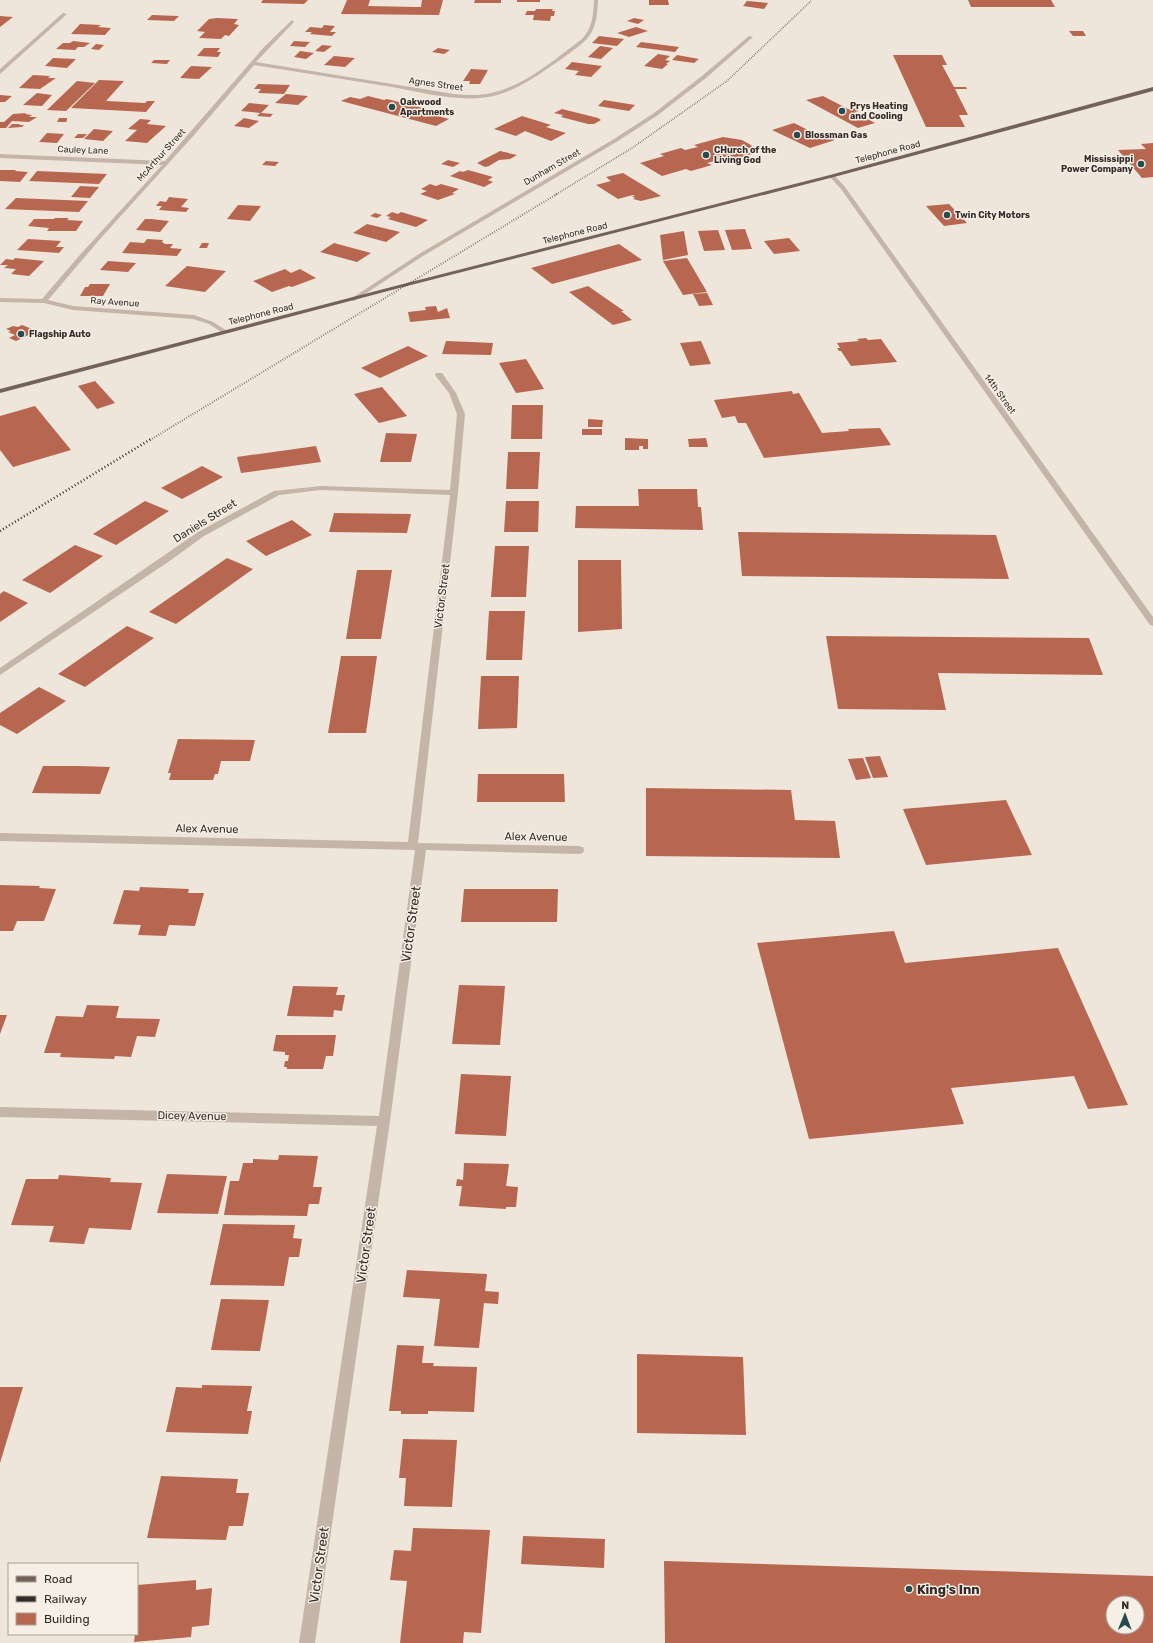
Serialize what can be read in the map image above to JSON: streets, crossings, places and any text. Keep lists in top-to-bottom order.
{
  "streets": {
    "main road": ["Telephone Road"],
    "street": [
      "Agnes Street",
      "Cauley Lane",
      "McArthur Street",
      "Dunham Street",
      "Ray Avenue",
      "14th Street",
      "Daniels Street",
      "Victor Street",
      "Alex Avenue",
      "Dicey Avenue"
    ]
  },
  "crossings": [
    ["Agnes Street", "McArthur Street"],
    ["Cauley Lane", "McArthur Street"],
    ["Telephone Road", "Dunham Street"],
    ["Telephone Road", "Ray Avenue"],
    ["Telephone Road", "14th Street"],
    ["McArthur Street", "Ray Avenue"],
    ["Daniels Street", "Victor Street"],
    ["Victor Street", "Alex Avenue"],
    ["Victor Street", "Dicey Avenue"]
  ],
  "places": [
    "Oakwood Apartments",
    "Prys Heating and Cooling",
    "Blossman Gas",
    "CHurch of the Living God",
    "Mississippi Power Company",
    "Twin City Motors",
    "Flagship Auto",
    "King's Inn"
  ],
  "legend": ["Road", "Railway", "Building"],
  "north": "top"
}
